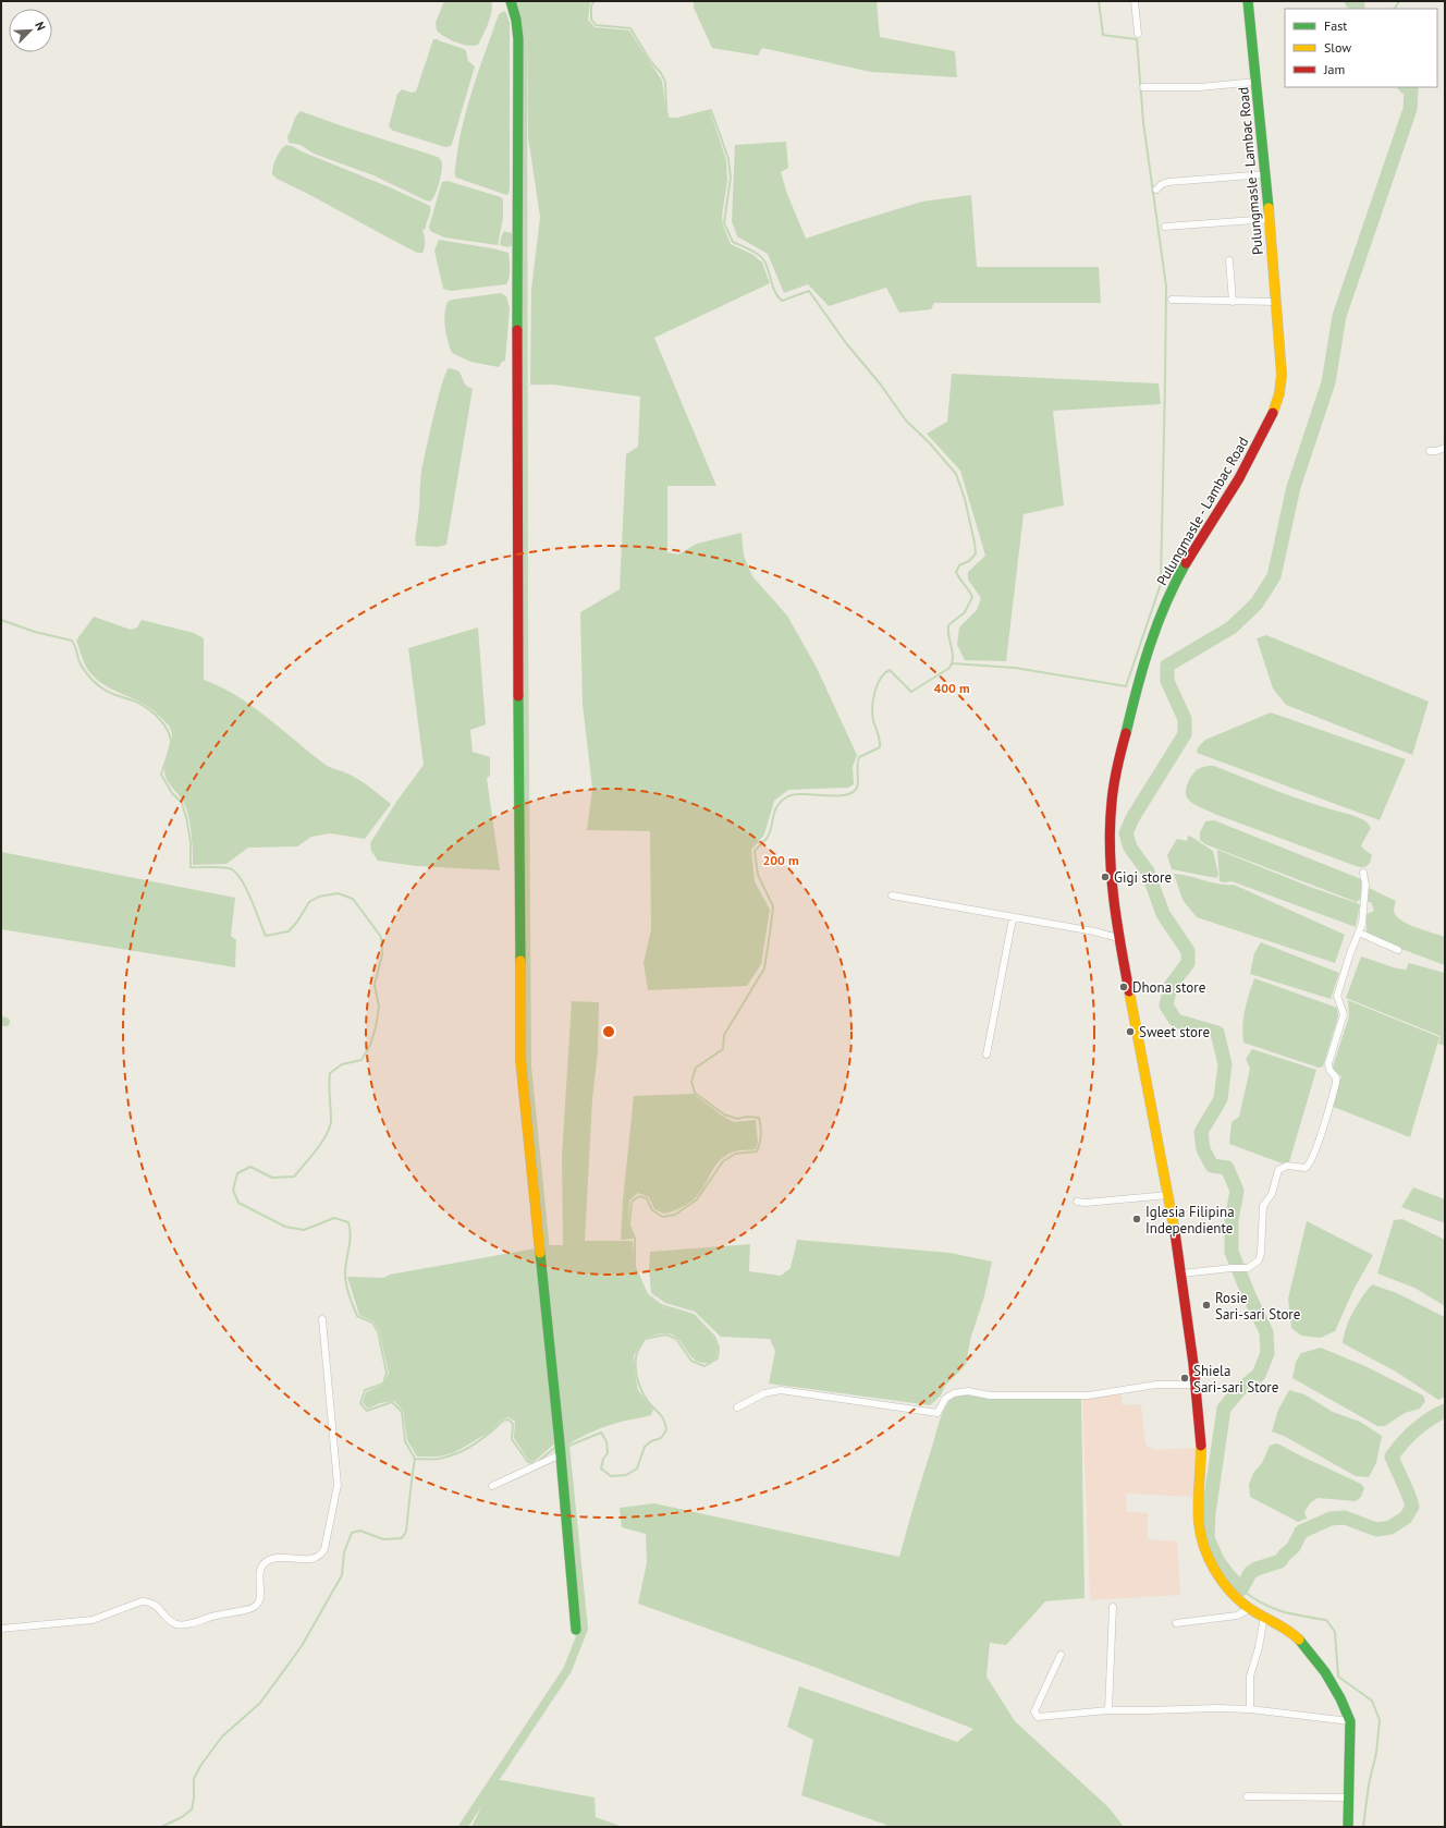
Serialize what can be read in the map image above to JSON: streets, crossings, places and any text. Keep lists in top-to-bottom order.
{
  "streets": {
    "street": ["Pulungmasle - Lambac Road"]
  },
  "places": [
    "Gigi store",
    "Dhona store",
    "Sweet store",
    "Iglesia Filipina Independiente",
    "Rosie Sari-sari Store",
    "Shiela Sari-sari Store"
  ],
  "legend": ["Fast", "Slow", "Jam"],
  "north": "top right",
  "rings": ["400 m", "200 m"]
}
